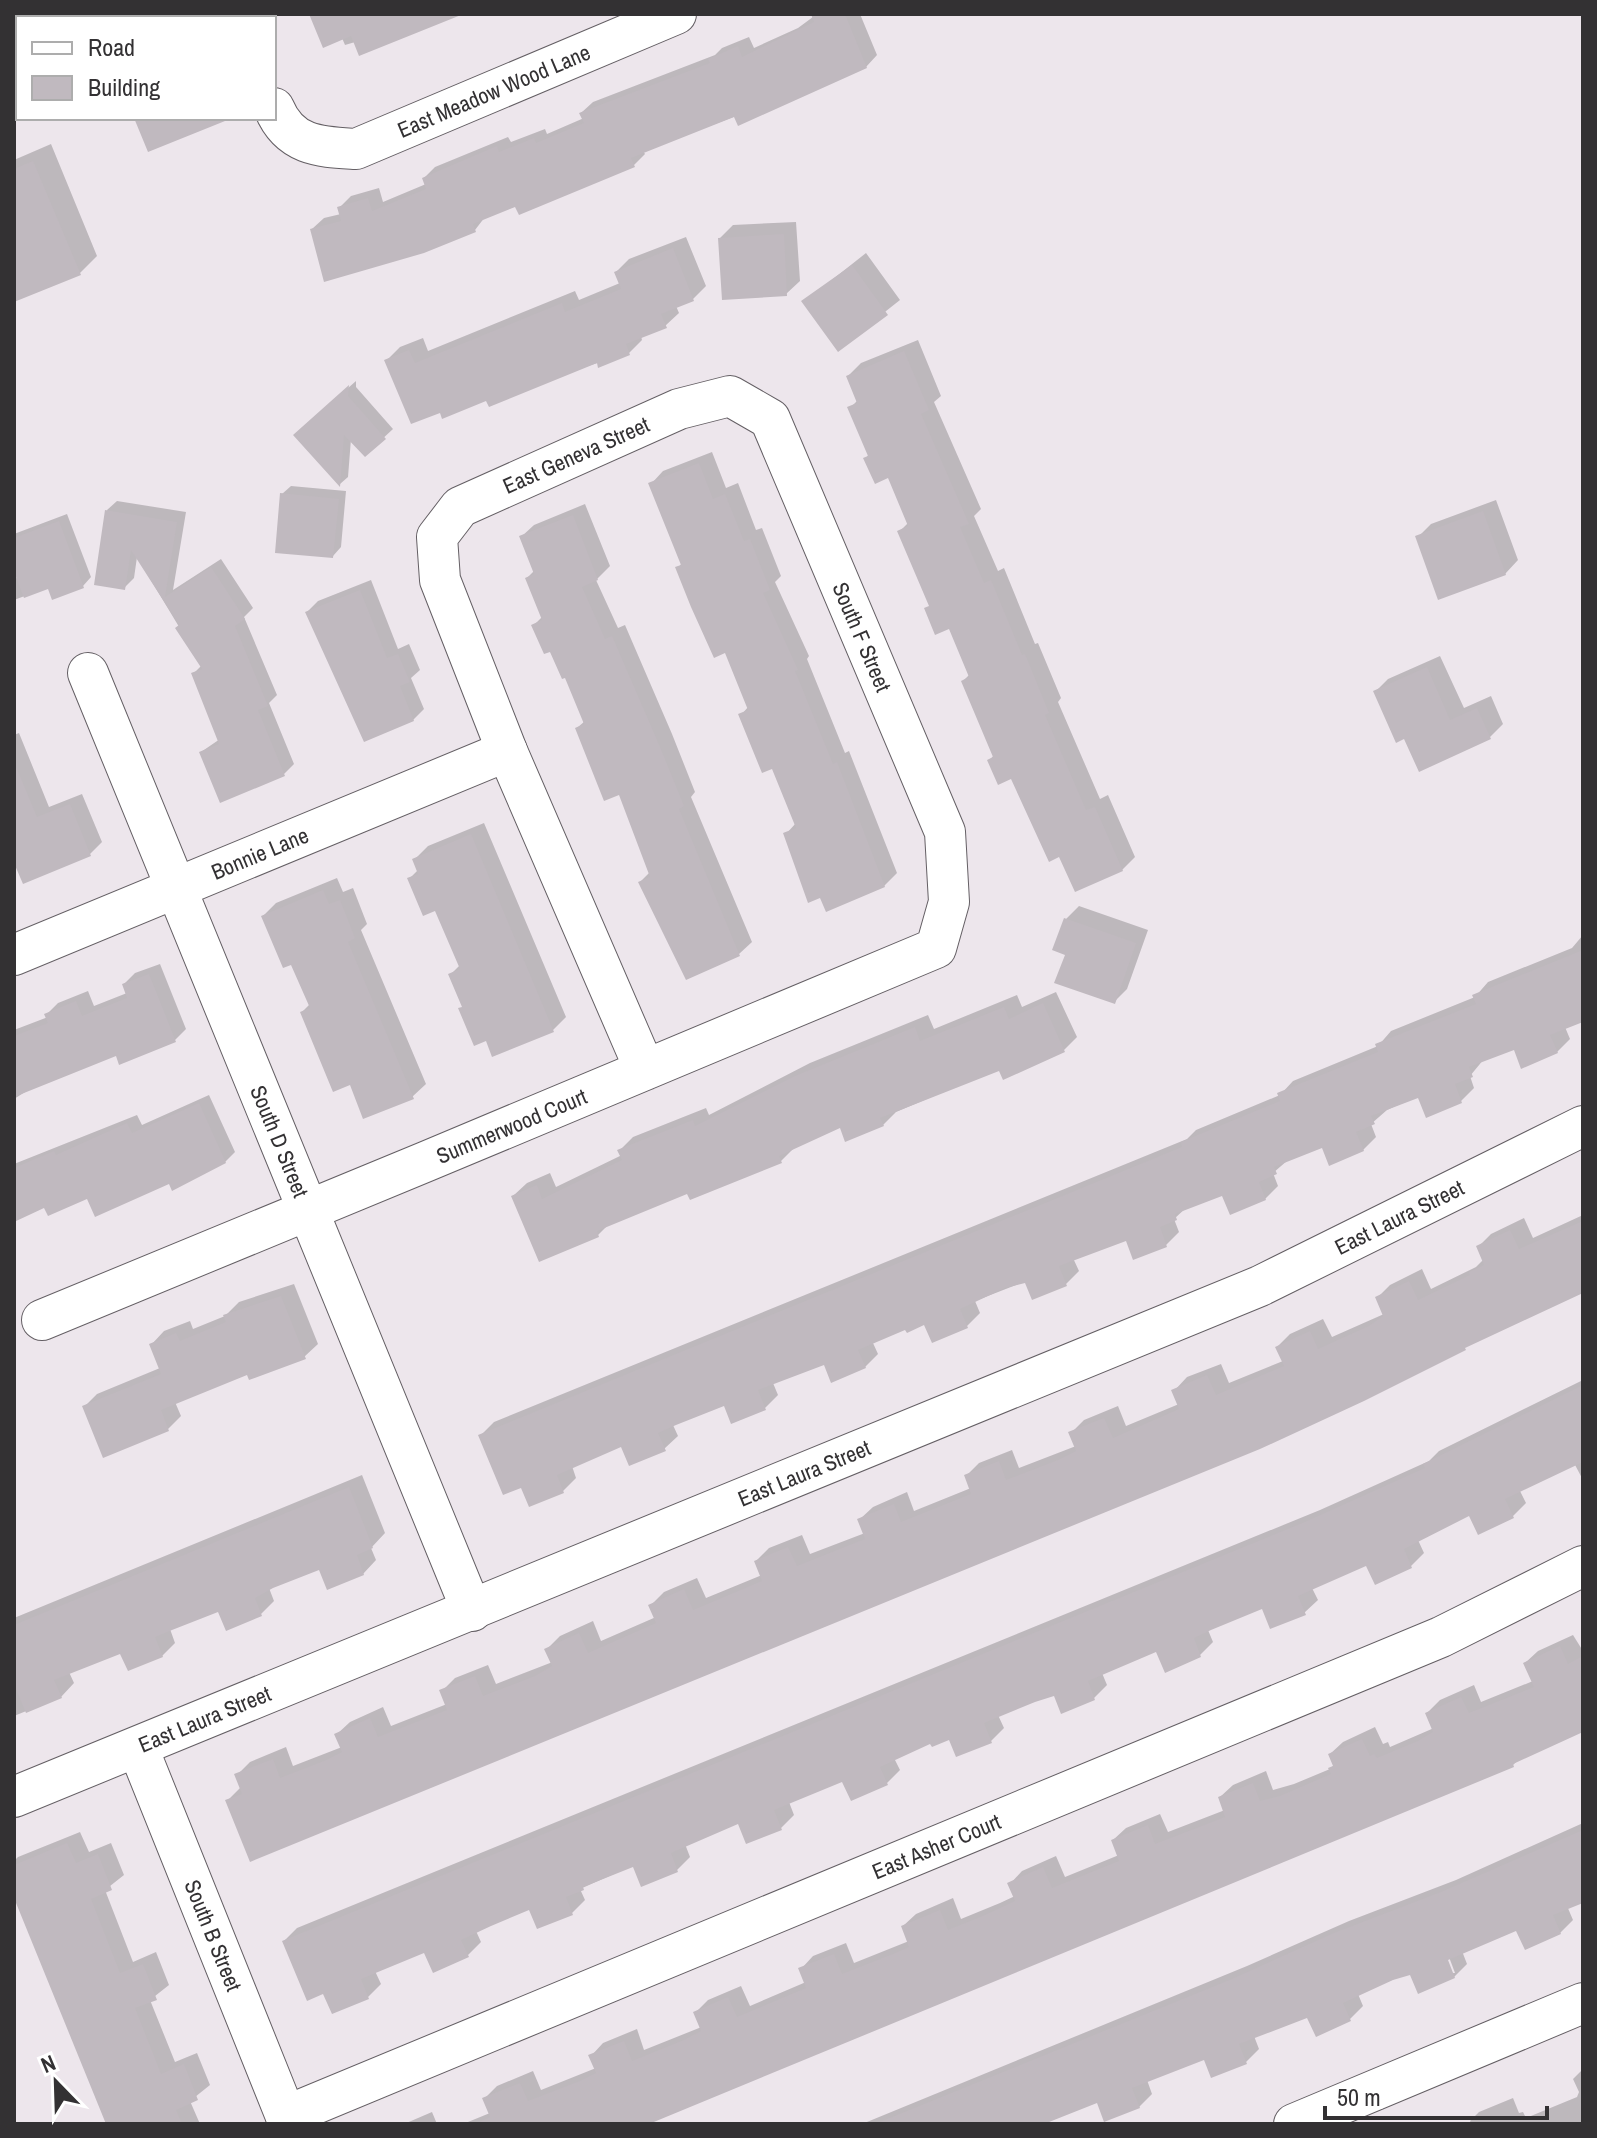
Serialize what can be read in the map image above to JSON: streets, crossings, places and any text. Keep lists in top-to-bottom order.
{
  "streets": {
    "street": [
      "East Meadow Wood Lane",
      "East Geneva Street",
      "South F Street",
      "Bonnie Lane",
      "Summerwood Court",
      "South D Street",
      "East Laura Street",
      "East Asher Court",
      "South B Street"
    ]
  },
  "crossings": [
    ["East Geneva Street", "South F Street"],
    ["East Geneva Street", "Bonnie Lane"],
    ["South F Street", "Summerwood Court"],
    ["Bonnie Lane", "South D Street"],
    ["Summerwood Court", "South D Street"],
    ["South D Street", "East Laura Street"],
    ["East Laura Street", "South B Street"],
    ["East Asher Court", "South B Street"]
  ],
  "legend": ["Road", "Building"],
  "scale_bar": "50 m",
  "north": "top left"
}
